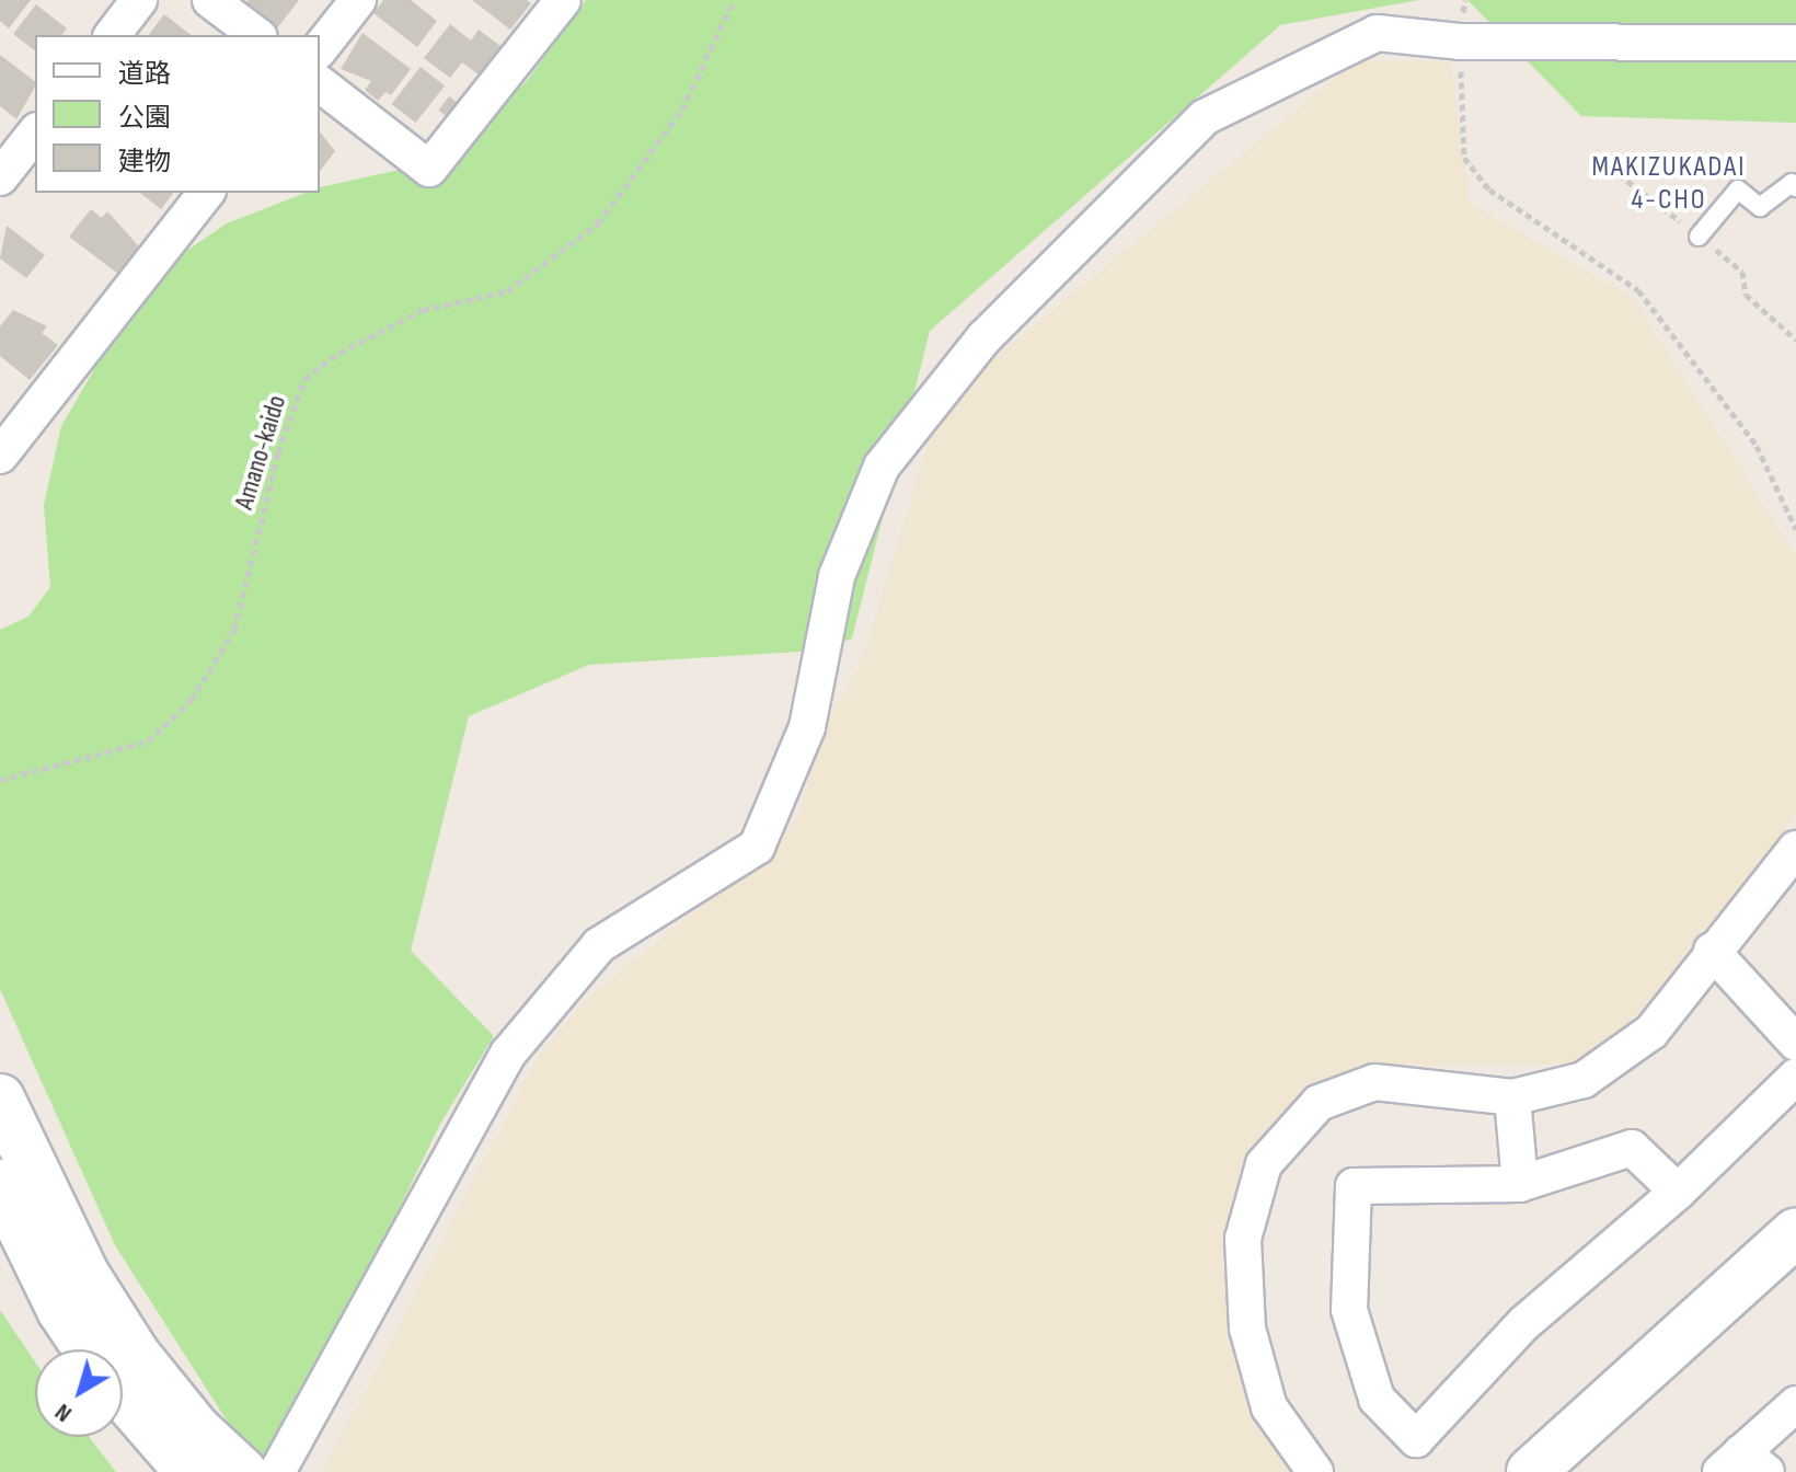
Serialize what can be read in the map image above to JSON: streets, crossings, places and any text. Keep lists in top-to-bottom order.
{
  "streets": {
    "path": ["Amano-kaido"]
  },
  "districts": ["MAKIZUKADAI 4-CHO"],
  "legend": ["道路", "公園", "建物"],
  "north": "bottom left"
}
